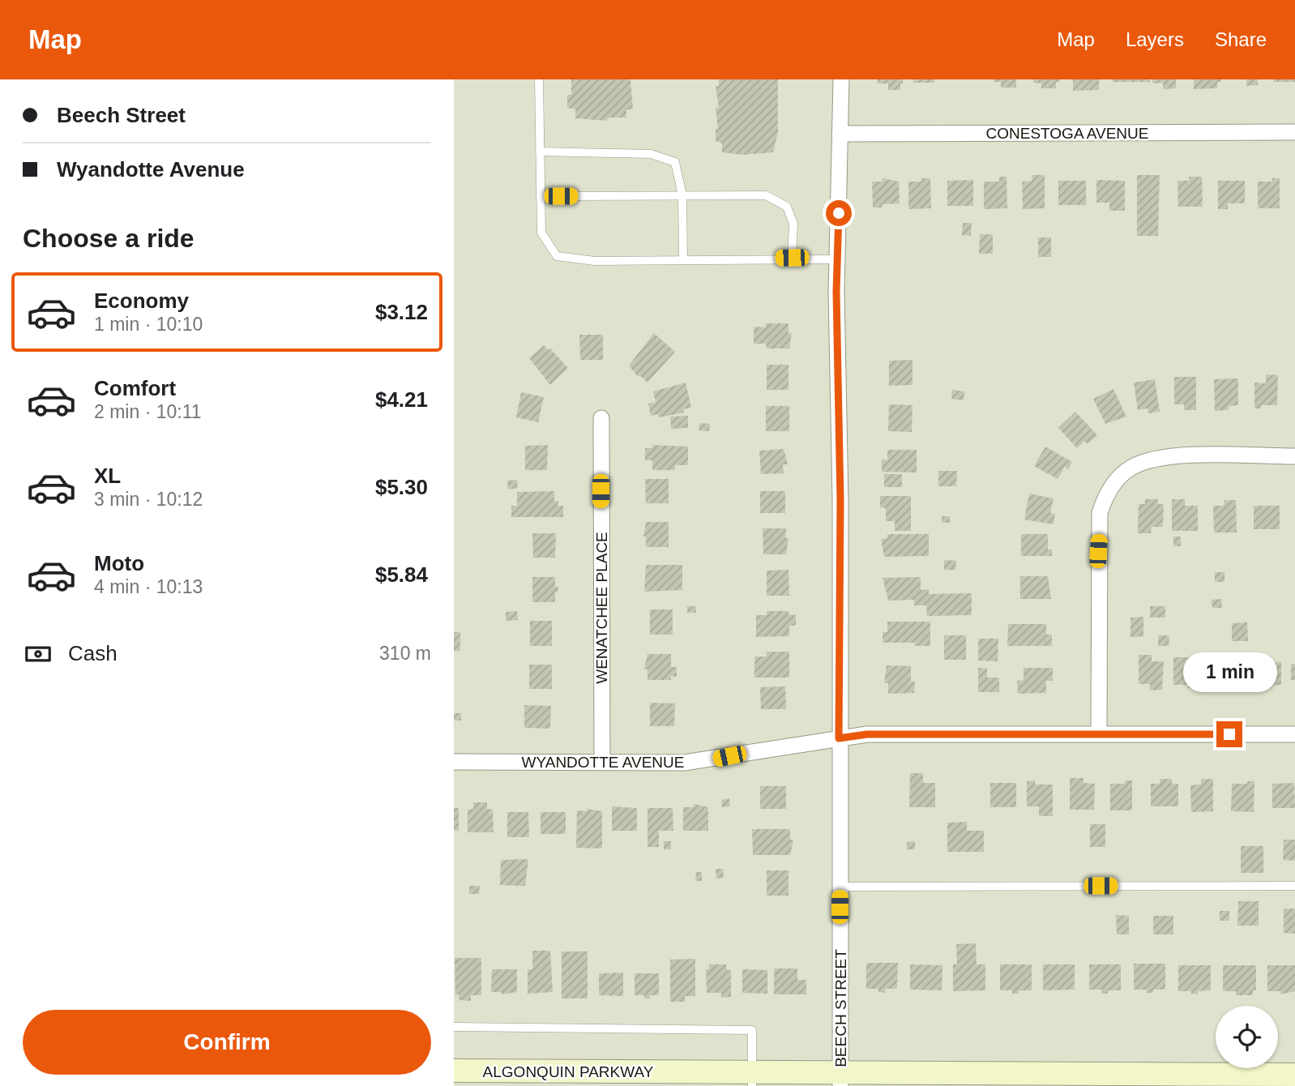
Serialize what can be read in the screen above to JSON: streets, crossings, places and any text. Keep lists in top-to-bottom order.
{
  "streets": {
    "main road": ["ALGONQUIN PARKWAY"],
    "street": [
      "CONESTOGA AVENUE",
      "WENATCHEE PLACE",
      "WYANDOTTE AVENUE",
      "BEECH STREET"
    ]
  },
  "crossings": [
    ["CONESTOGA AVENUE", "BEECH STREET"],
    ["WENATCHEE PLACE", "WYANDOTTE AVENUE"],
    ["WYANDOTTE AVENUE", "BEECH STREET"],
    ["BEECH STREET", "ALGONQUIN PARKWAY"]
  ],
  "page": {
    "header": "Map",
    "nav": ["Map", "Layers", "Share"],
    "banner": ["Beech Street", "Wyandotte Avenue"],
    "heading": "Choose a ride",
    "list": [
      {
        "name": "Economy",
        "note": "1 min · 10:10",
        "value": "$3.12"
      },
      {
        "name": "Comfort",
        "note": "2 min · 10:11",
        "value": "$4.21"
      },
      {
        "name": "XL",
        "note": "3 min · 10:12",
        "value": "$5.30"
      },
      {
        "name": "Moto",
        "note": "4 min · 10:13",
        "value": "$5.84"
      }
    ],
    "pay": ["Cash", "310 m"],
    "bubble": "1 min",
    "buttons": "Confirm"
  }
}
